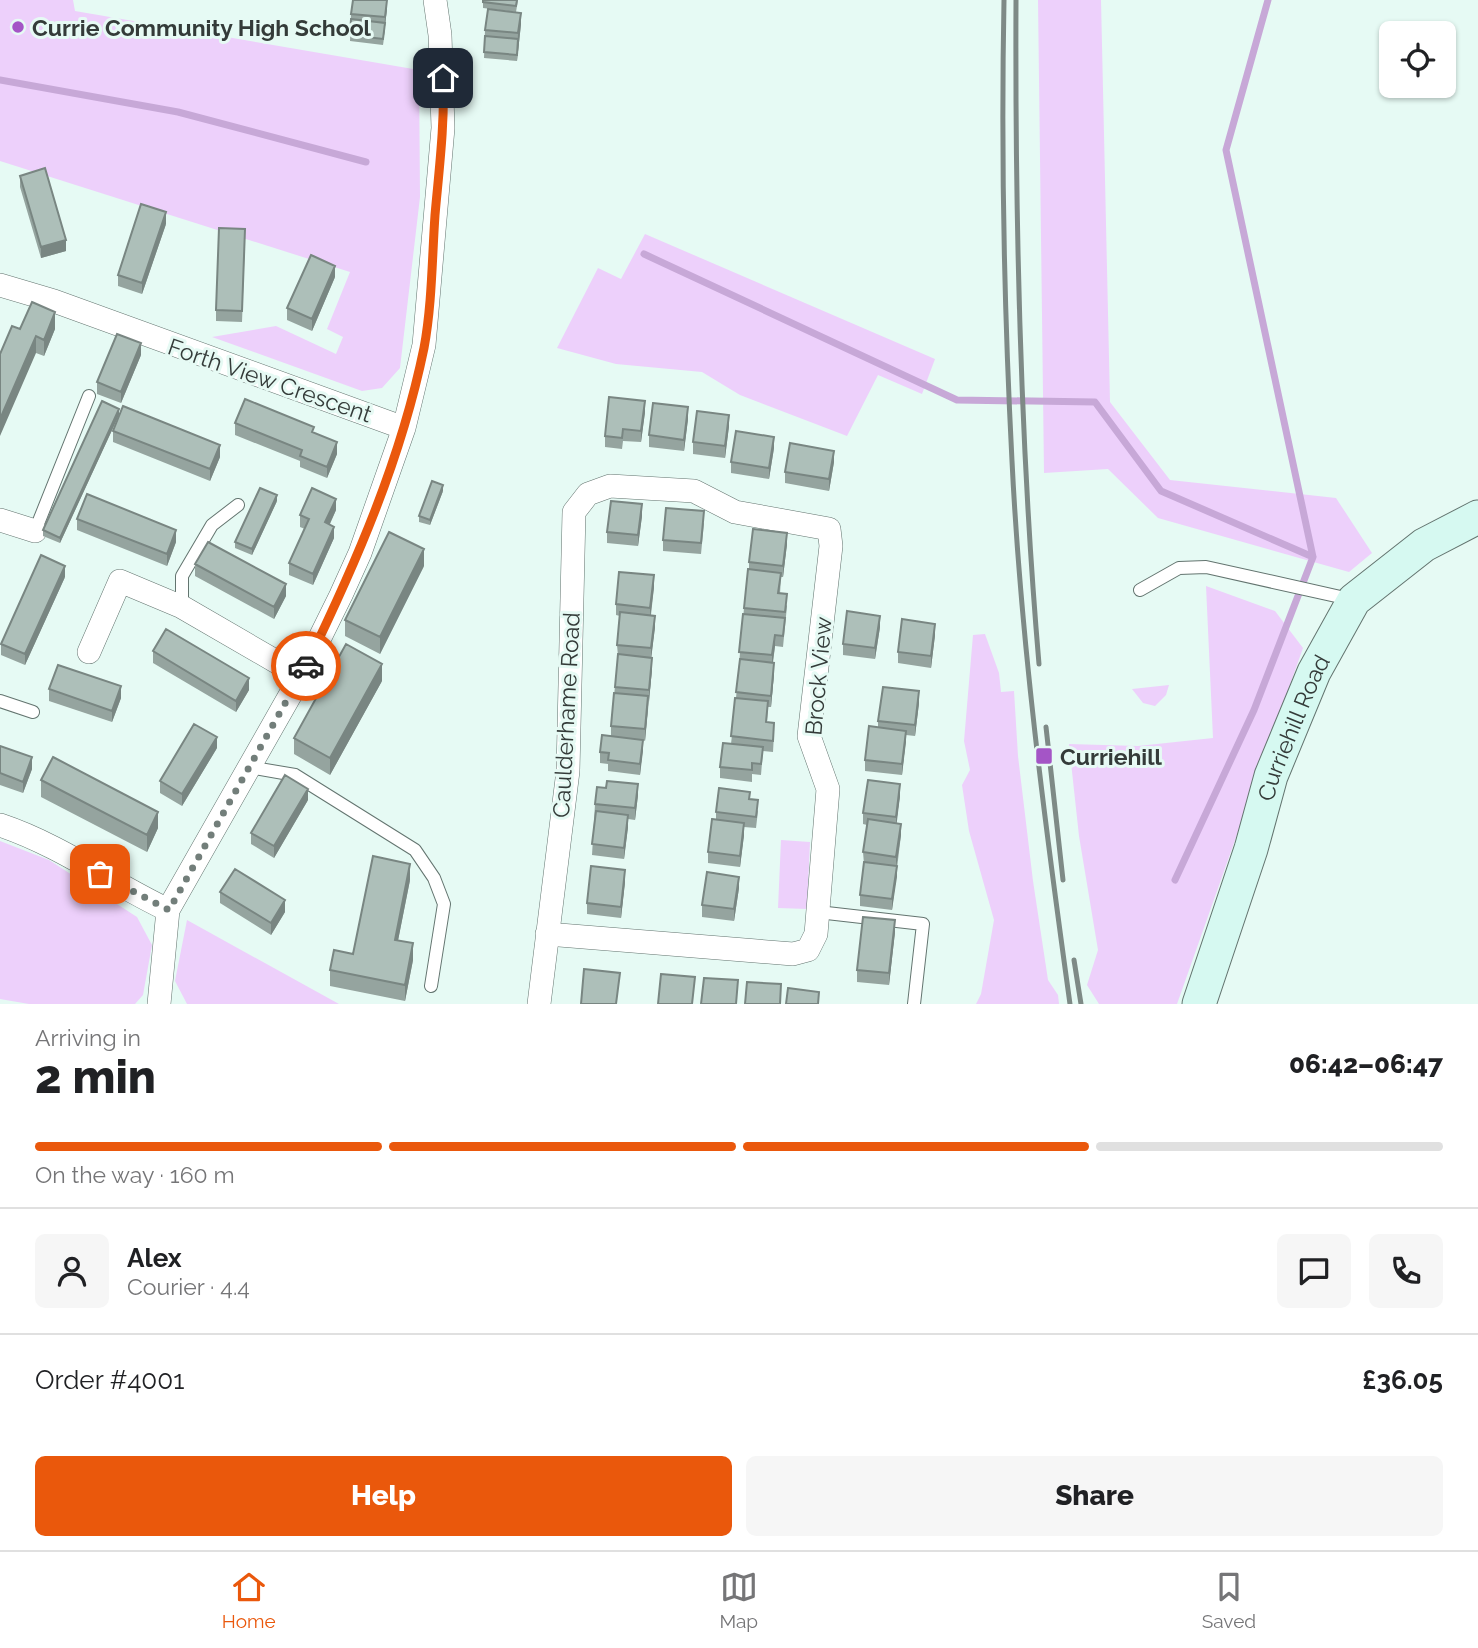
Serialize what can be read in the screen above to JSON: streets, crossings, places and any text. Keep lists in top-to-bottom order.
{
  "streets": {
    "street": [
      "Forth View Crescent",
      "Brock View",
      "Caulderhame Road",
      "Curriehill Road"
    ]
  },
  "crossings": [
    ["Brock View", "Caulderhame Road"]
  ],
  "places": {
    "other": ["Currie Community High School"],
    "transit": ["Curriehill"]
  },
  "page": {
    "heading": ["2 min", "Arriving in", "06:42–06:47"],
    "panel": [
      "Alex",
      "Courier · 4.4",
      "Order #4001",
      "£36.05"
    ],
    "bar": "On the way · 160 m",
    "buttons": ["Help", "Share"],
    "tabs": ["Home", "Map", "Saved"]
  }
}
